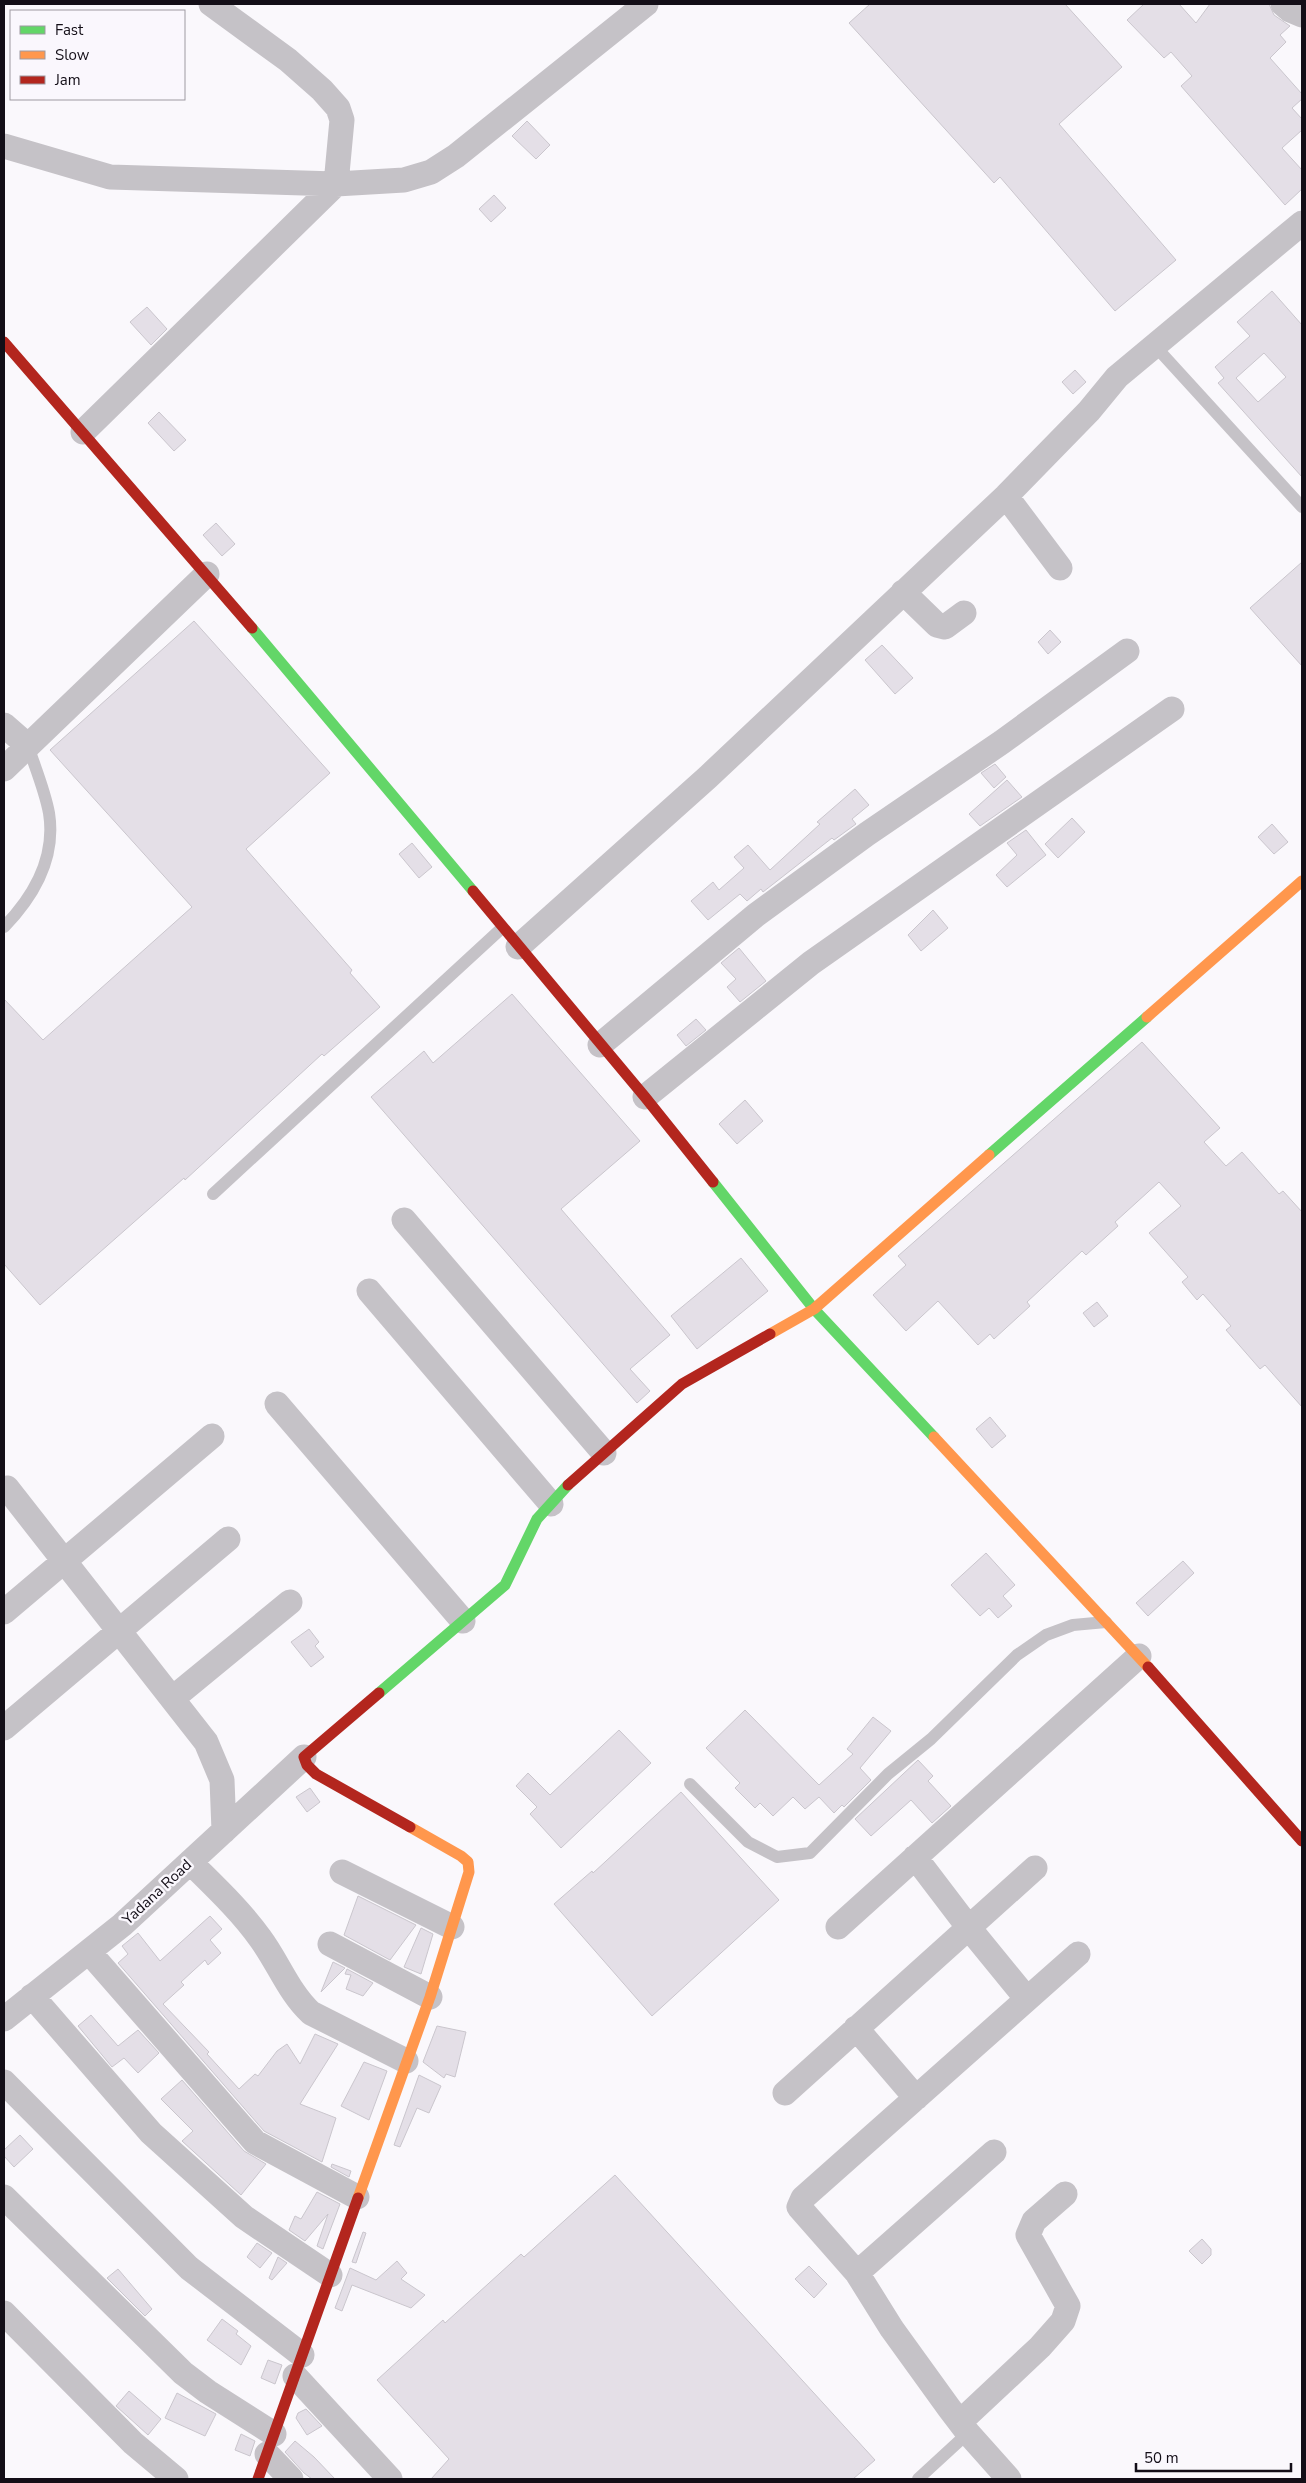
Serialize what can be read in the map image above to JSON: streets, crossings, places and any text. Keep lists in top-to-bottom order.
{
  "streets": {
    "street": ["Yadana Road"]
  },
  "legend": ["Fast", "Slow", "Jam"],
  "scale_bar": "50 m"
}
